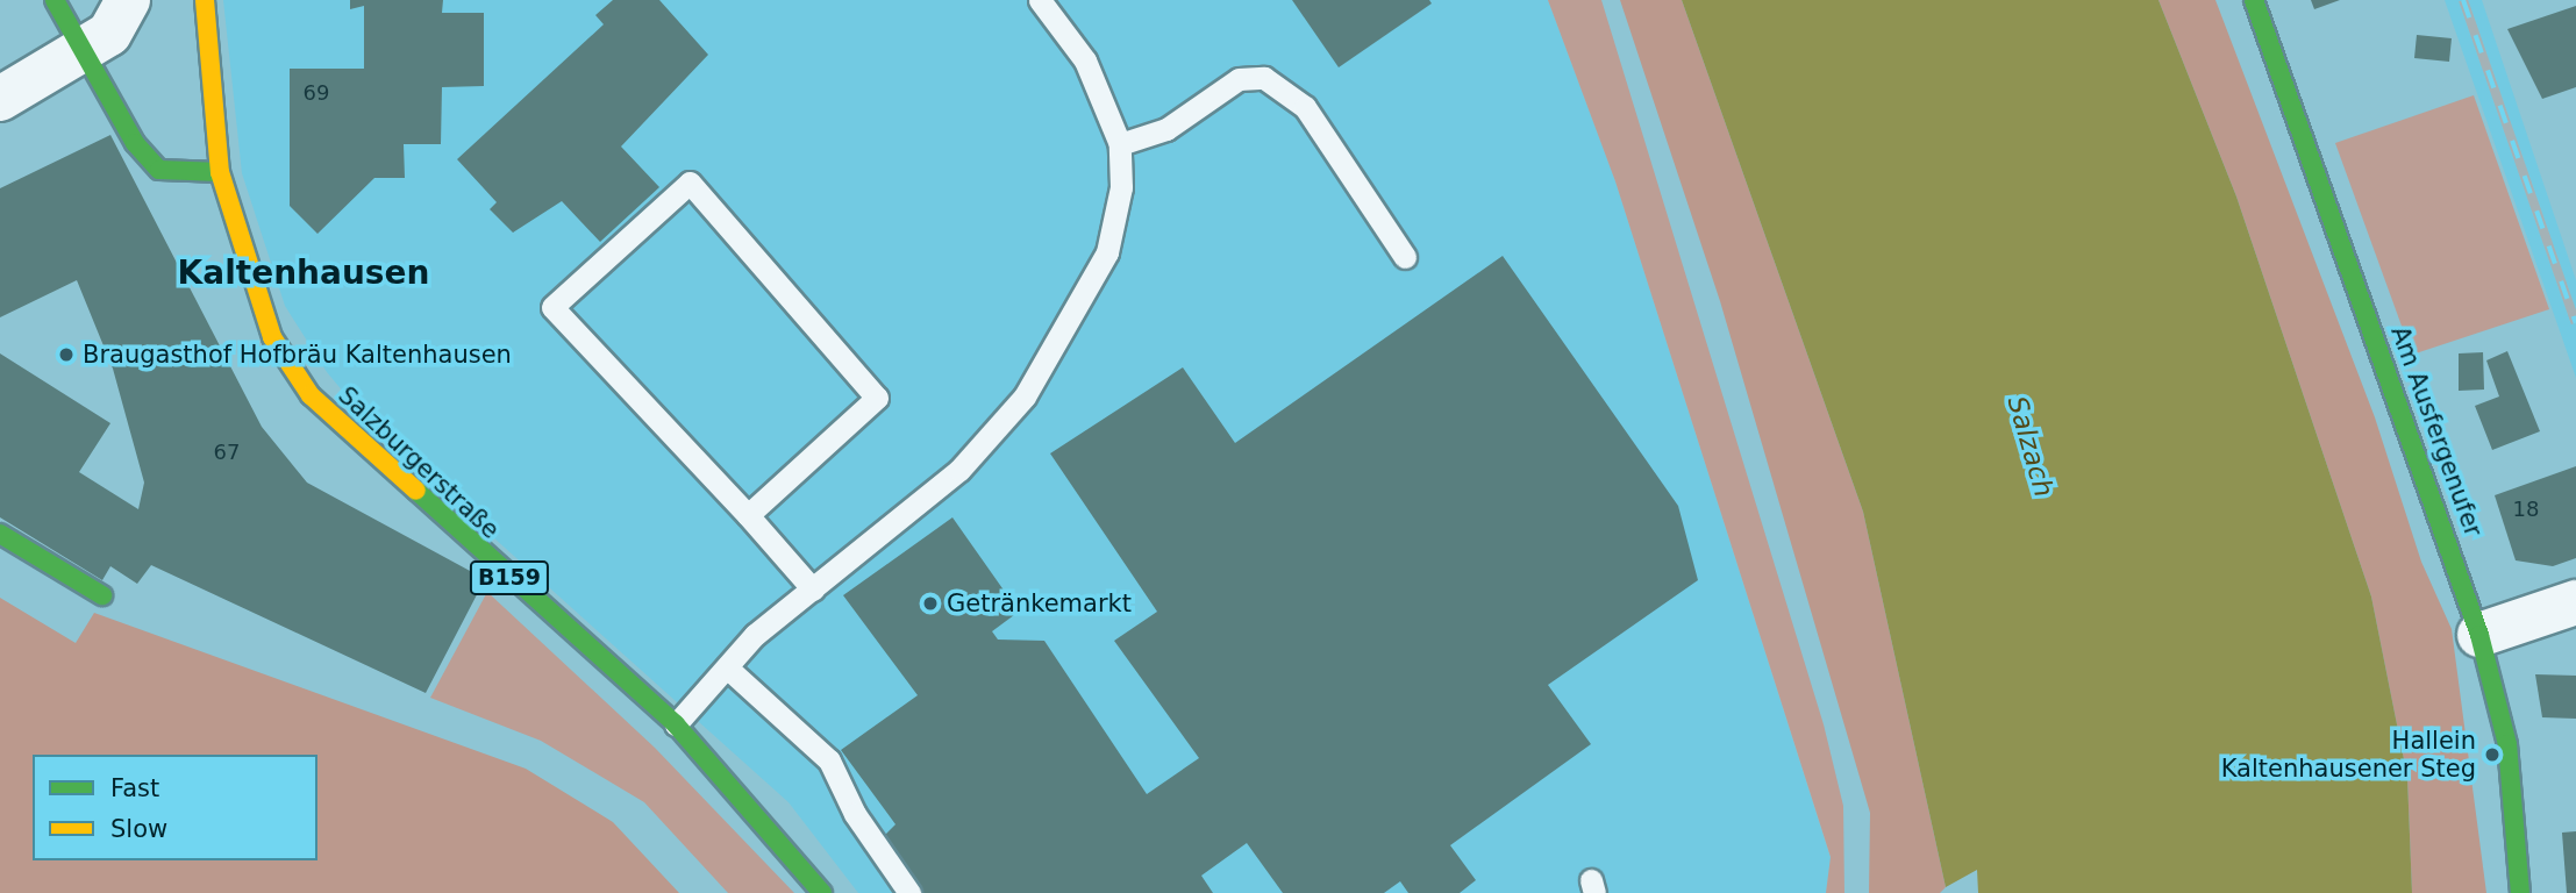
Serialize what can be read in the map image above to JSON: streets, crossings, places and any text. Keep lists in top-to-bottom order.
{
  "streets": {
    "street": ["Am Ausfergenufer", "Salzburgerstraße", "B159"]
  },
  "districts": ["Kaltenhausen"],
  "water": ["Salzach"],
  "places": ["Braugasthof Hofbräu Kaltenhausen", "Getränkemarkt", "Hallein Kaltenhausener Steg"],
  "house_numbers": ["69", "67", "18"],
  "legend": ["Fast", "Slow"]
}
